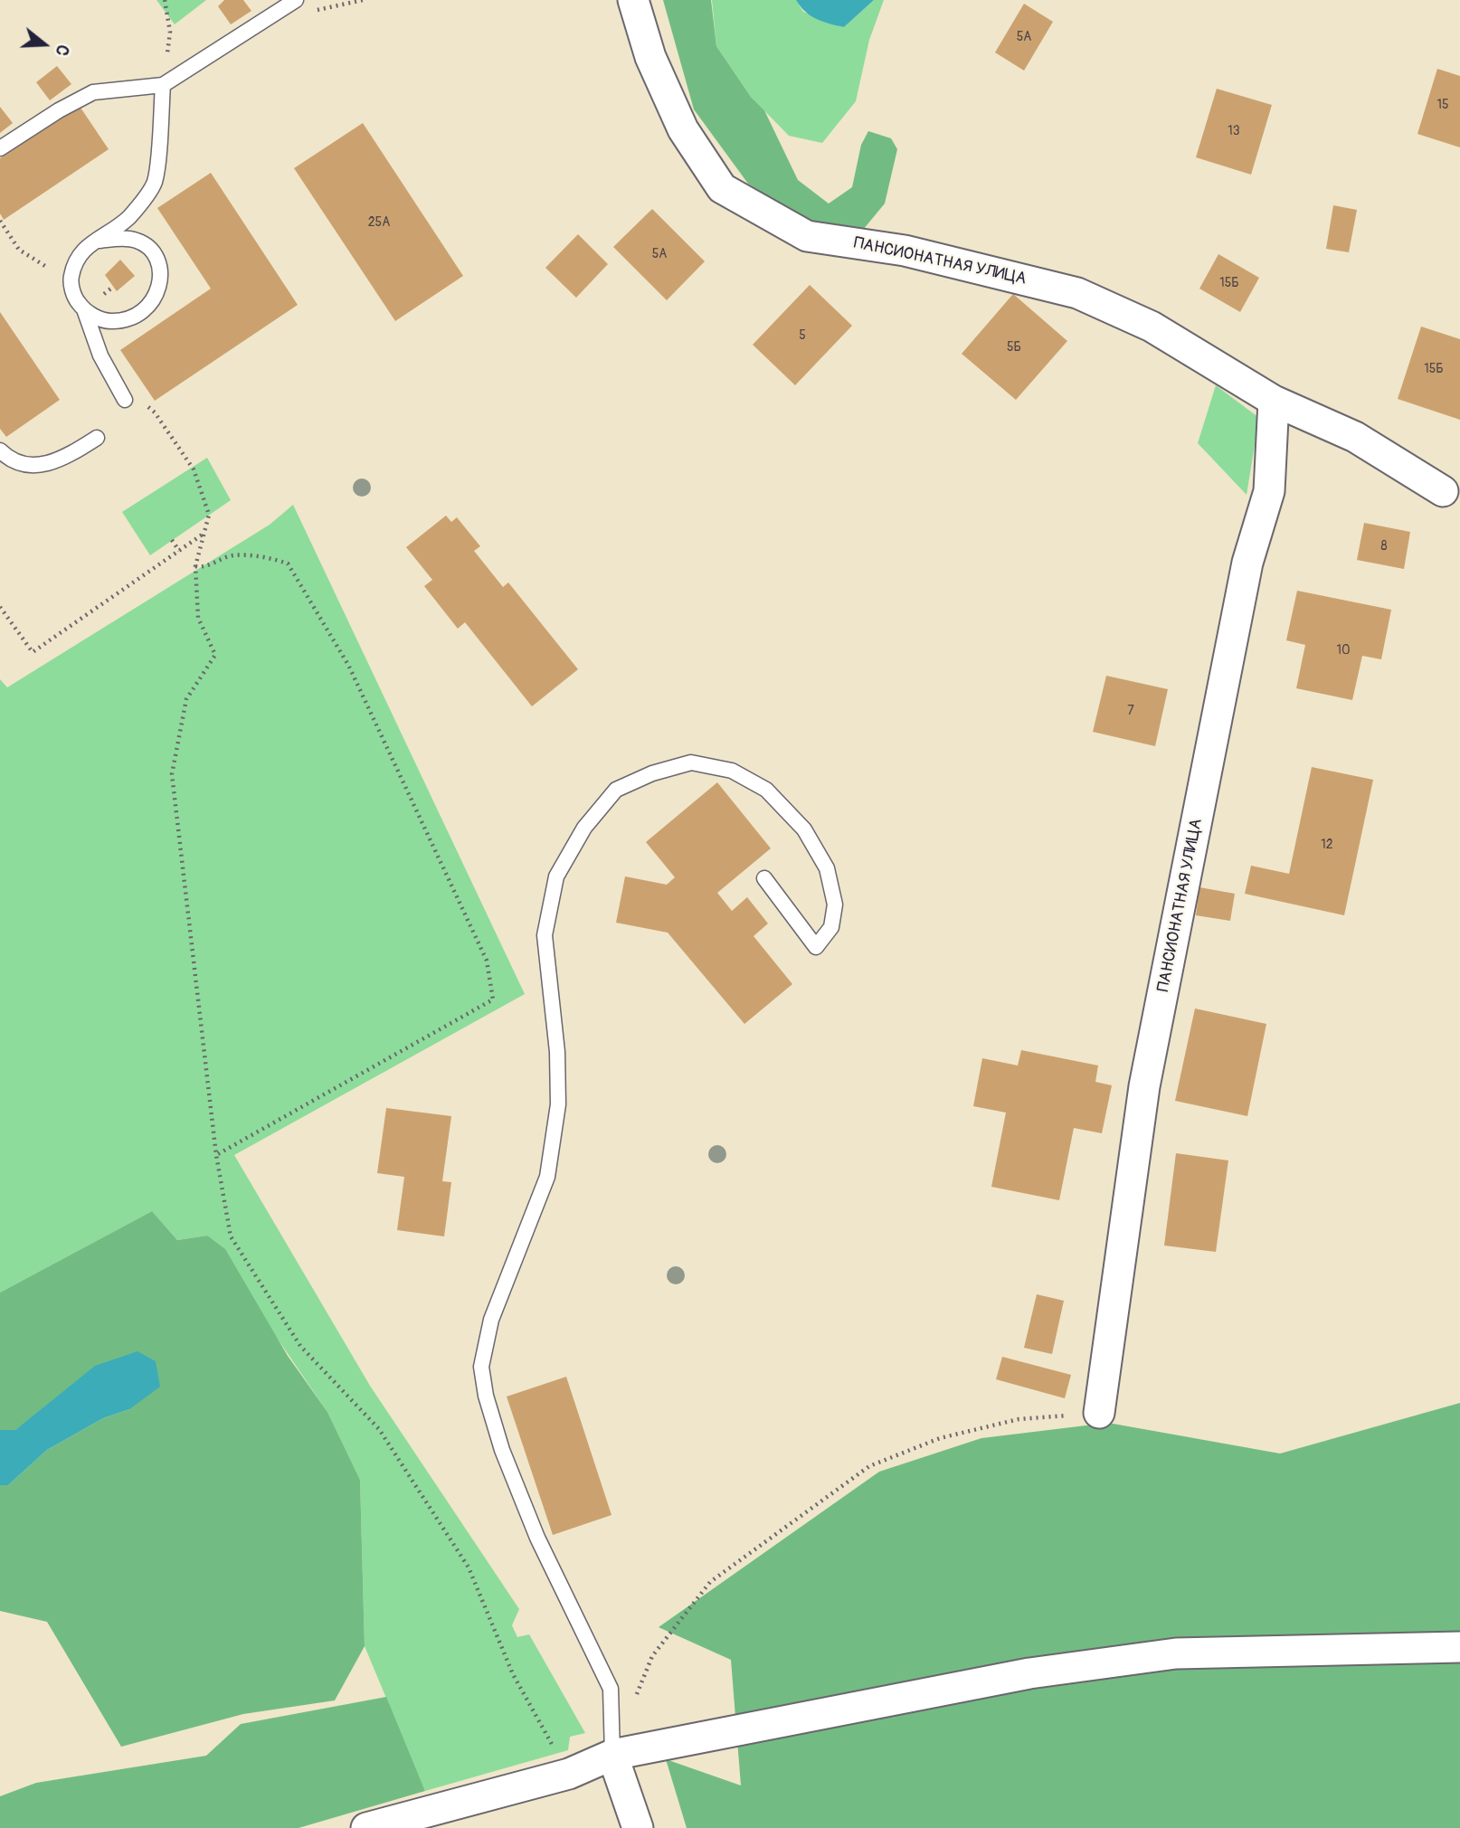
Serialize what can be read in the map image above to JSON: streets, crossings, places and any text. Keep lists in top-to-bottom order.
{
  "streets": {
    "street": ["ПАНСИОНАТНАЯ УЛИЦА"]
  },
  "house_numbers": [
    "5А",
    "15",
    "13",
    "25А",
    "5А",
    "15Б",
    "5",
    "5Б",
    "15Б",
    "8",
    "10",
    "7",
    "12"
  ],
  "north": "right"
}
